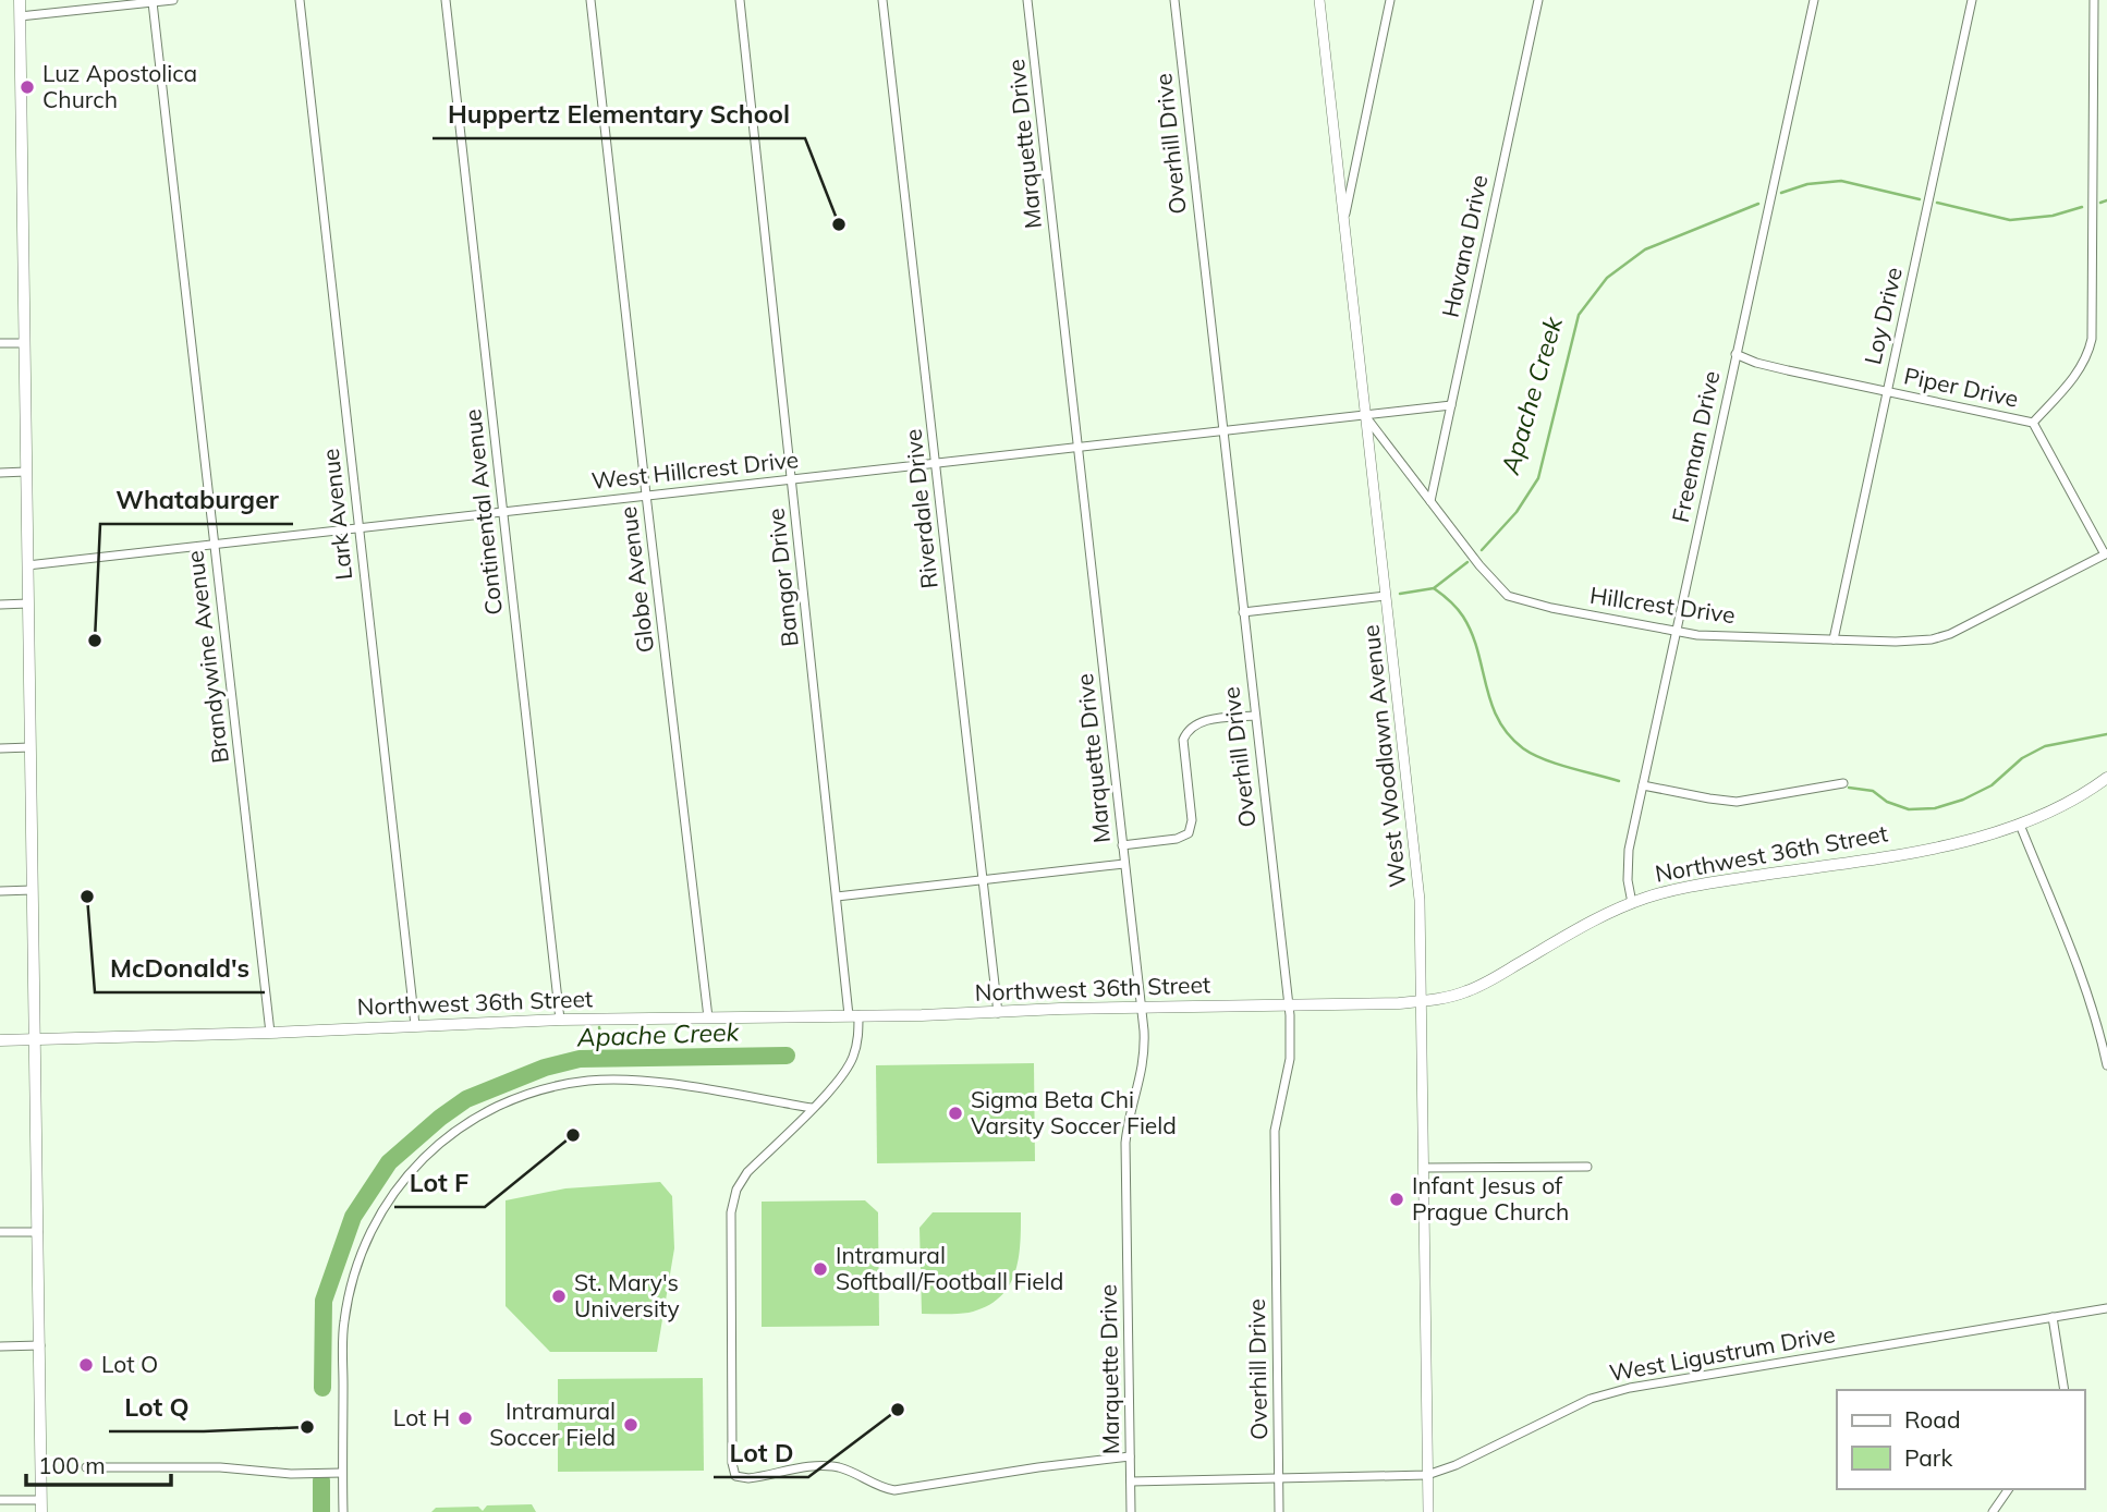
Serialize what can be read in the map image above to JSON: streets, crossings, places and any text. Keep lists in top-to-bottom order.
{
  "streets": {
    "main road": ["Northwest 36th Street"],
    "street": [
      "Marquette Drive",
      "Overhill Drive",
      "Havana Drive",
      "Loy Drive",
      "Piper Drive",
      "Freeman Drive",
      "West Hillcrest Drive",
      "Riverdale Drive",
      "Continental Avenue",
      "Lark Avenue",
      "Bangor Drive",
      "Globe Avenue",
      "Hillcrest Drive",
      "Brandywine Avenue",
      "West Woodlawn Avenue",
      "West Ligustrum Drive"
    ]
  },
  "crossings": [
    ["Marquette Drive", "West Hillcrest Drive"],
    ["Marquette Drive", "Bangor Drive"],
    ["Marquette Drive", "Northwest 36th Street"],
    ["Marquette Drive", "West Ligustrum Drive"],
    ["Overhill Drive", "West Hillcrest Drive"],
    ["Overhill Drive", "Northwest 36th Street"],
    ["Overhill Drive", "West Ligustrum Drive"],
    ["Havana Drive", "Hillcrest Drive"],
    ["Loy Drive", "Piper Drive"],
    ["Loy Drive", "Hillcrest Drive"],
    ["Piper Drive", "Freeman Drive"],
    ["Piper Drive", "Hillcrest Drive"],
    ["Freeman Drive", "Hillcrest Drive"],
    ["Freeman Drive", "Northwest 36th Street"],
    ["West Hillcrest Drive", "Riverdale Drive"],
    ["West Hillcrest Drive", "Continental Avenue"],
    ["West Hillcrest Drive", "Lark Avenue"],
    ["West Hillcrest Drive", "Bangor Drive"],
    ["West Hillcrest Drive", "Globe Avenue"],
    ["West Hillcrest Drive", "Hillcrest Drive"],
    ["West Hillcrest Drive", "Brandywine Avenue"],
    ["West Hillcrest Drive", "West Woodlawn Avenue"],
    ["Riverdale Drive", "Northwest 36th Street"],
    ["Continental Avenue", "Northwest 36th Street"],
    ["Lark Avenue", "Northwest 36th Street"],
    ["Bangor Drive", "Northwest 36th Street"],
    ["Globe Avenue", "Northwest 36th Street"],
    ["Hillcrest Drive", "West Woodlawn Avenue"],
    ["Brandywine Avenue", "Northwest 36th Street"],
    ["West Woodlawn Avenue", "Northwest 36th Street"],
    ["West Woodlawn Avenue", "West Ligustrum Drive"]
  ],
  "water": ["Apache Creek"],
  "places": [
    "Luz Apostolica Church",
    "Huppertz Elementary School",
    "Whataburger",
    "McDonald's",
    "Sigma Beta Chi Varsity Soccer Field",
    "Lot F",
    "Infant Jesus of Prague Church",
    "Intramural Softball/Football Field",
    "St. Mary's University",
    "Lot O",
    "Lot D",
    "Lot H",
    "Intramural Soccer Field",
    "Lot Q"
  ],
  "legend": ["Road", "Park"],
  "scale_bar": "100 m"
}
